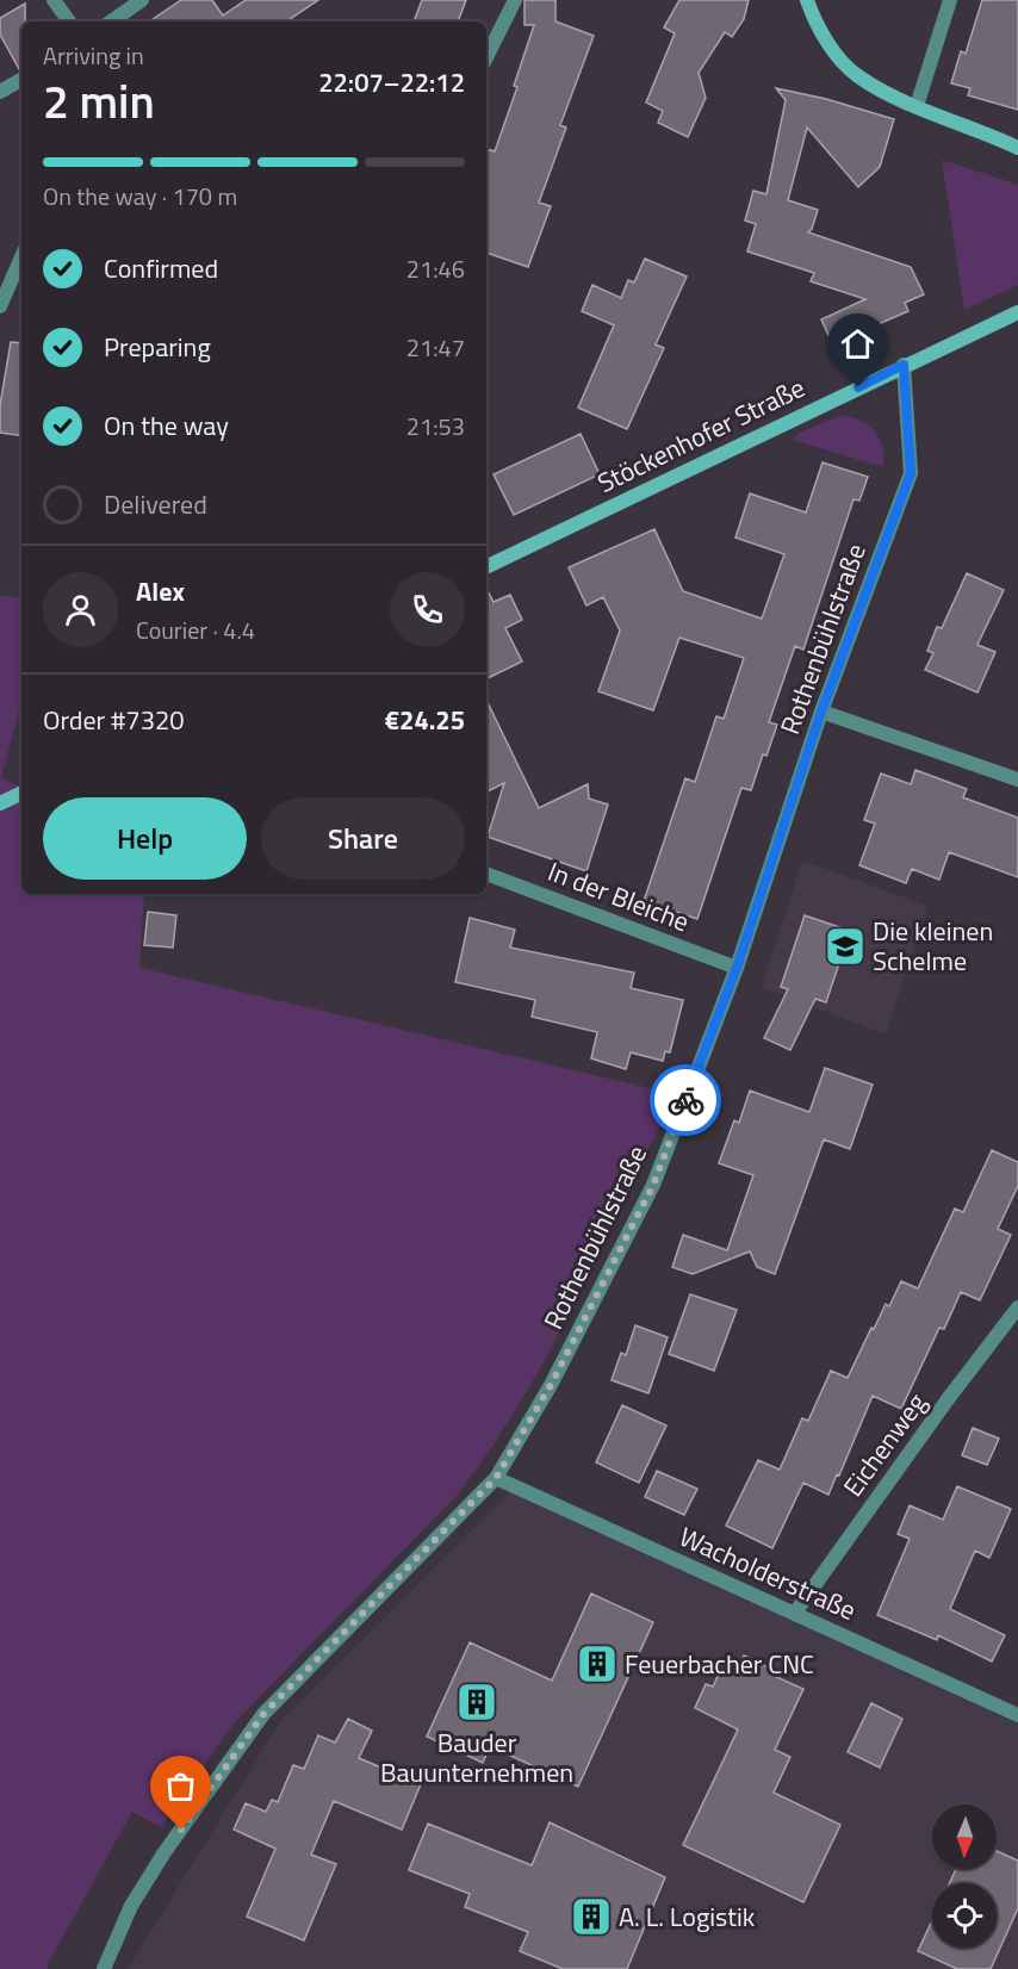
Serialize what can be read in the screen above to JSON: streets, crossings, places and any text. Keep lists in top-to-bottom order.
{
  "streets": {
    "main road": ["Stöckenhofer Straße"],
    "street": [
      "Rothenbühlstraße",
      "In der Bleiche",
      "Eichenweg",
      "Wacholderstraße"
    ]
  },
  "crossings": [
    ["Stöckenhofer Straße", "Rothenbühlstraße"],
    ["Rothenbühlstraße", "In der Bleiche"],
    ["Rothenbühlstraße", "Wacholderstraße"],
    ["Eichenweg", "Wacholderstraße"]
  ],
  "places": {
    "school or university": ["Die kleinen Schelme"],
    "building": ["Feuerbacher CNC", "Bauder Bauunternehmen", "A. L. Logistik"]
  },
  "north": "bottom",
  "page": {
    "heading": ["2 min", "Arriving in", "22:07–22:12"],
    "panel": [
      "Alex",
      "Courier · 4.4",
      "Order #7320",
      "€24.25"
    ],
    "bar": "On the way · 170 m",
    "list": [
      ["Confirmed", "21:46"],
      ["Preparing", "21:47"],
      ["On the way", "21:53"],
      "Delivered"
    ],
    "buttons": ["Help", "Share"]
  }
}
